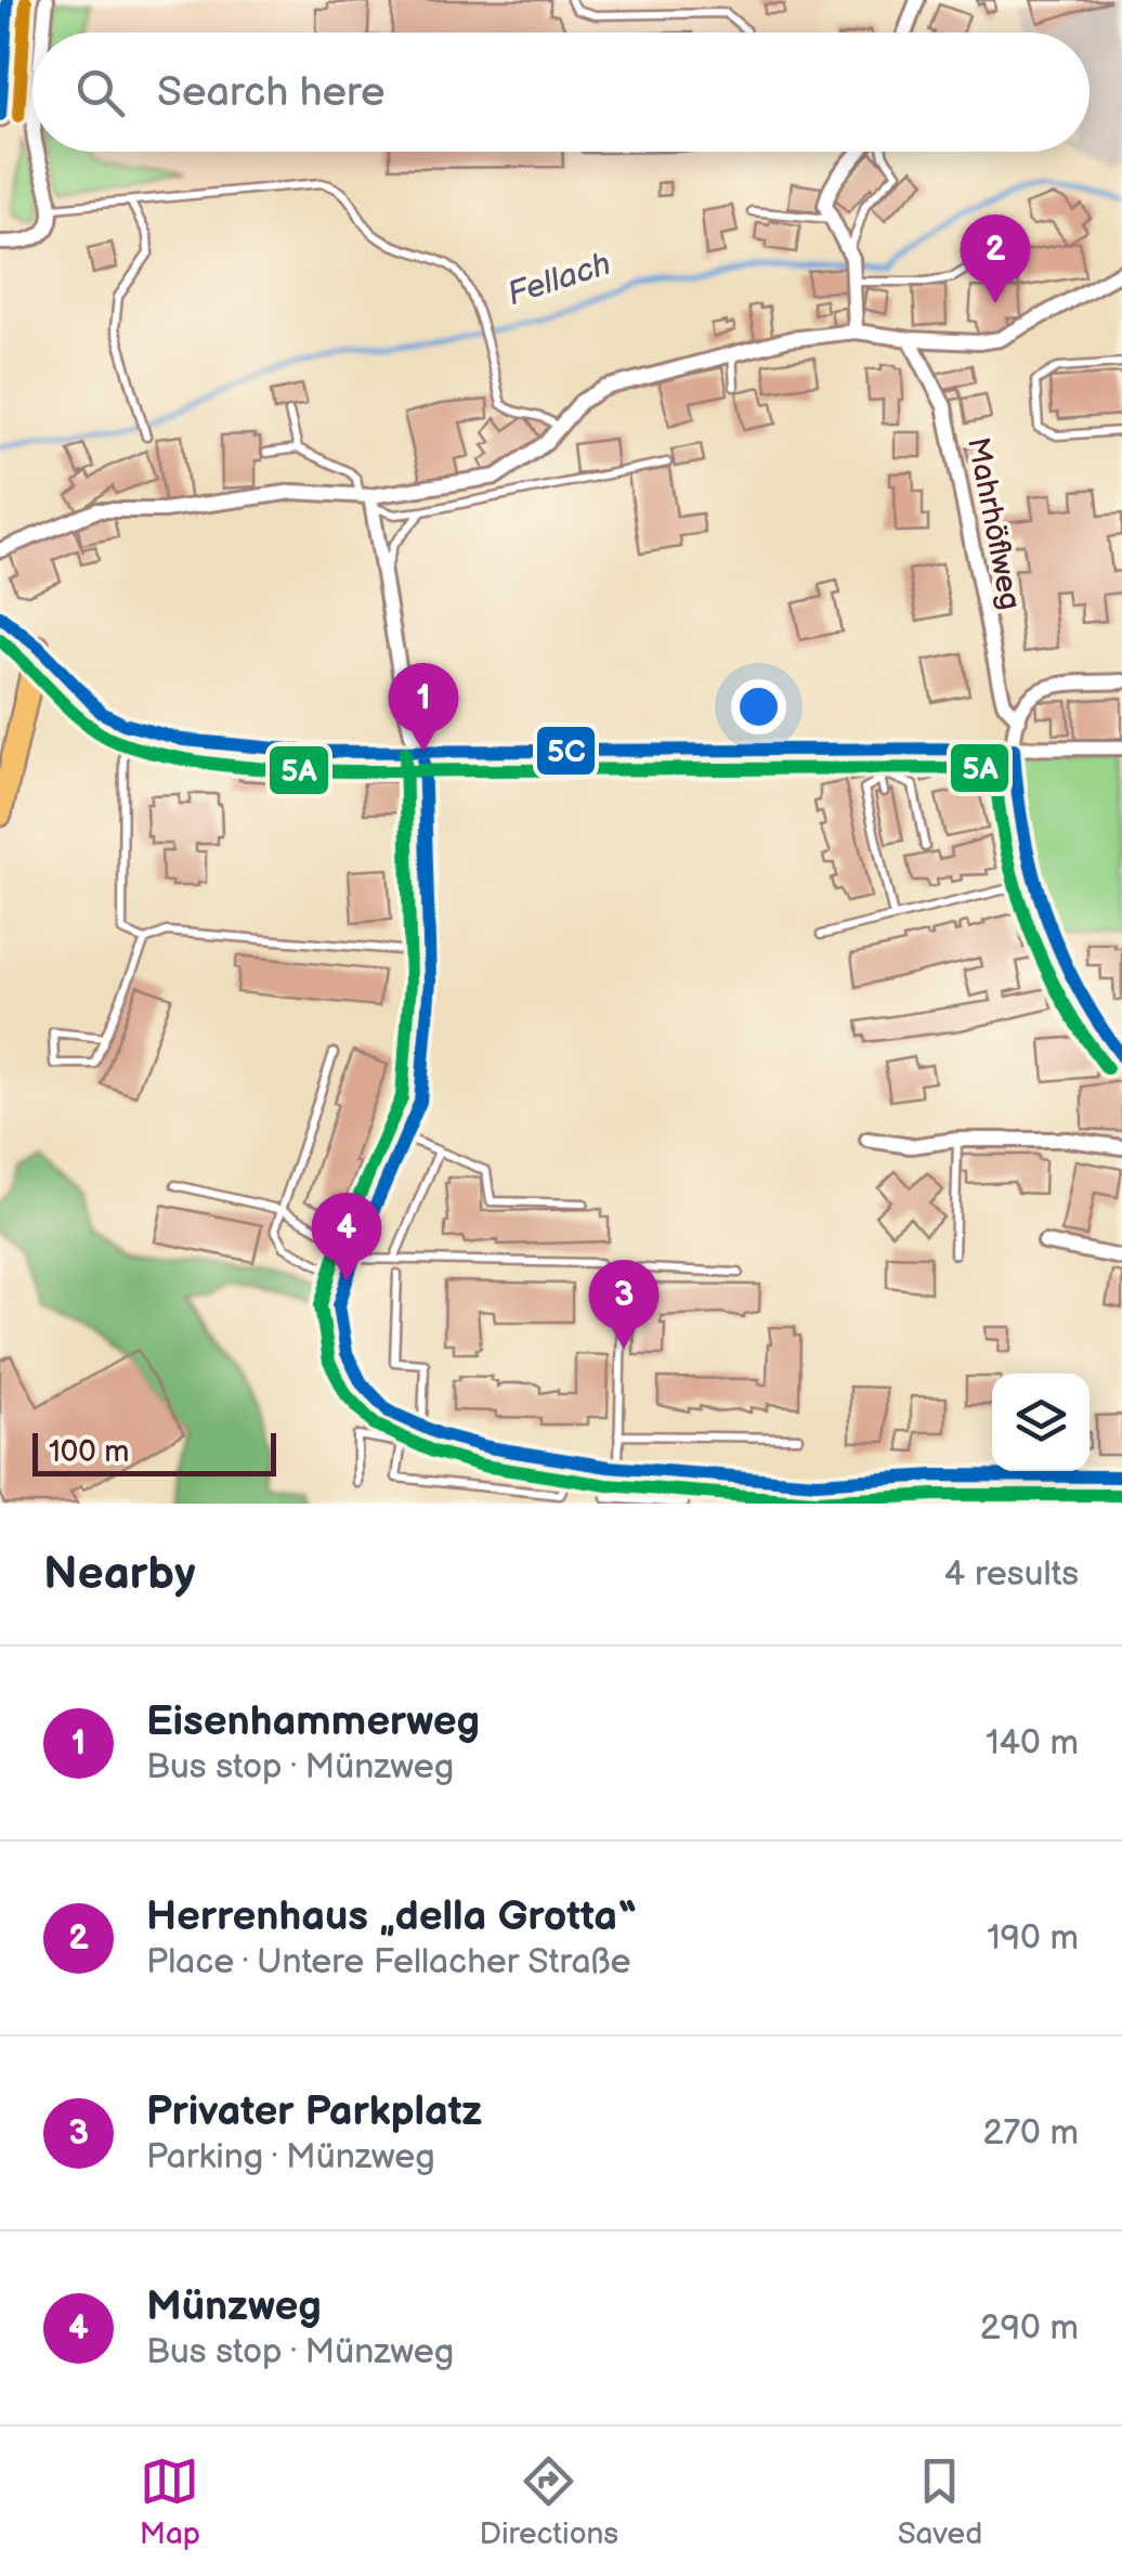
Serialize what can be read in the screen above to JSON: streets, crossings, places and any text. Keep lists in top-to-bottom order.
{
  "streets": {
    "street": ["Mahrhöflweg"]
  },
  "water": ["Fellach"],
  "lines": ["transit line 5C", "transit line 5A"],
  "scale_bar": "100 m",
  "page": {
    "search": "Search here",
    "pins": [
      "2",
      "1",
      "4",
      "3"
    ],
    "scale": "100 m",
    "heading": ["Nearby", "4 results"],
    "list": [
      {
        "mark": "1",
        "name": "Eisenhammerweg",
        "note": "Bus stop · Münzweg",
        "value": "140 m"
      },
      {
        "mark": "2",
        "name": "Herrenhaus „della Grotta“",
        "note": "Place · Untere Fellacher Straße",
        "value": "190 m"
      },
      {
        "mark": "3",
        "name": "Privater Parkplatz",
        "note": "Parking · Münzweg",
        "value": "270 m"
      },
      {
        "mark": "4",
        "name": "Münzweg",
        "note": "Bus stop · Münzweg",
        "value": "290 m"
      }
    ],
    "nav": ["Map", "Directions", "Saved"]
  }
}
